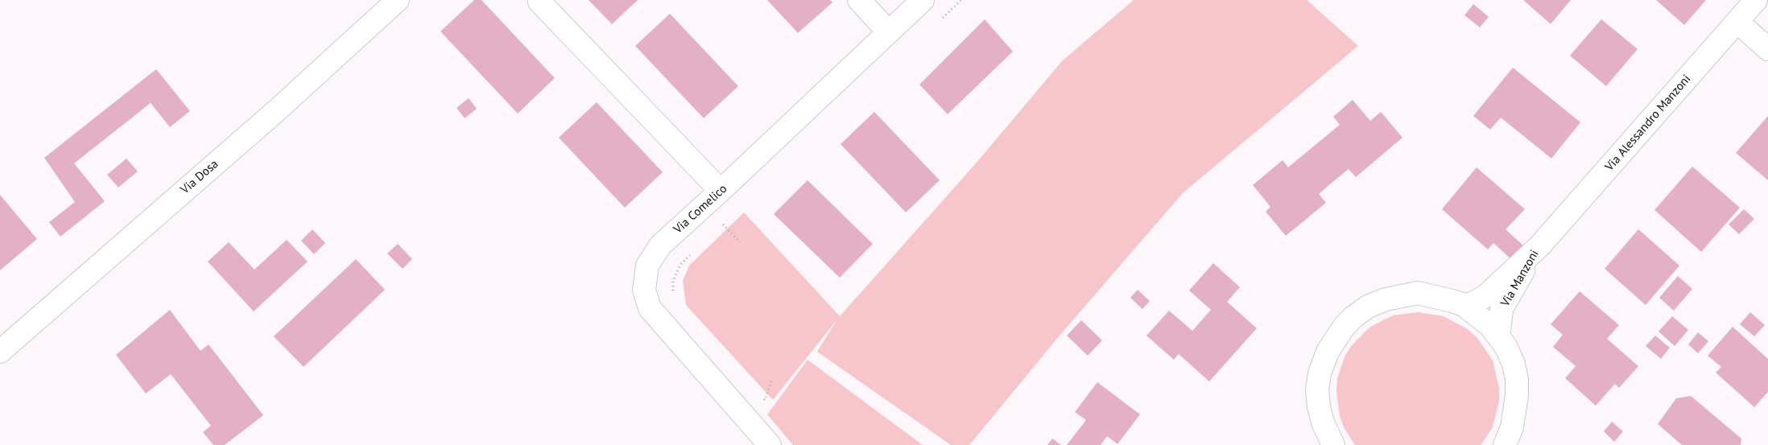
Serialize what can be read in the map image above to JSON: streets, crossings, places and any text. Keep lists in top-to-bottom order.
{
  "streets": {
    "street": [
      "Via Alessandro Manzoni",
      "Via Dosa",
      "Via Comelico",
      "Via Manzoni"
    ]
  },
  "crossings": [
    ["Via Alessandro Manzoni", "Via Manzoni"]
  ]
}
